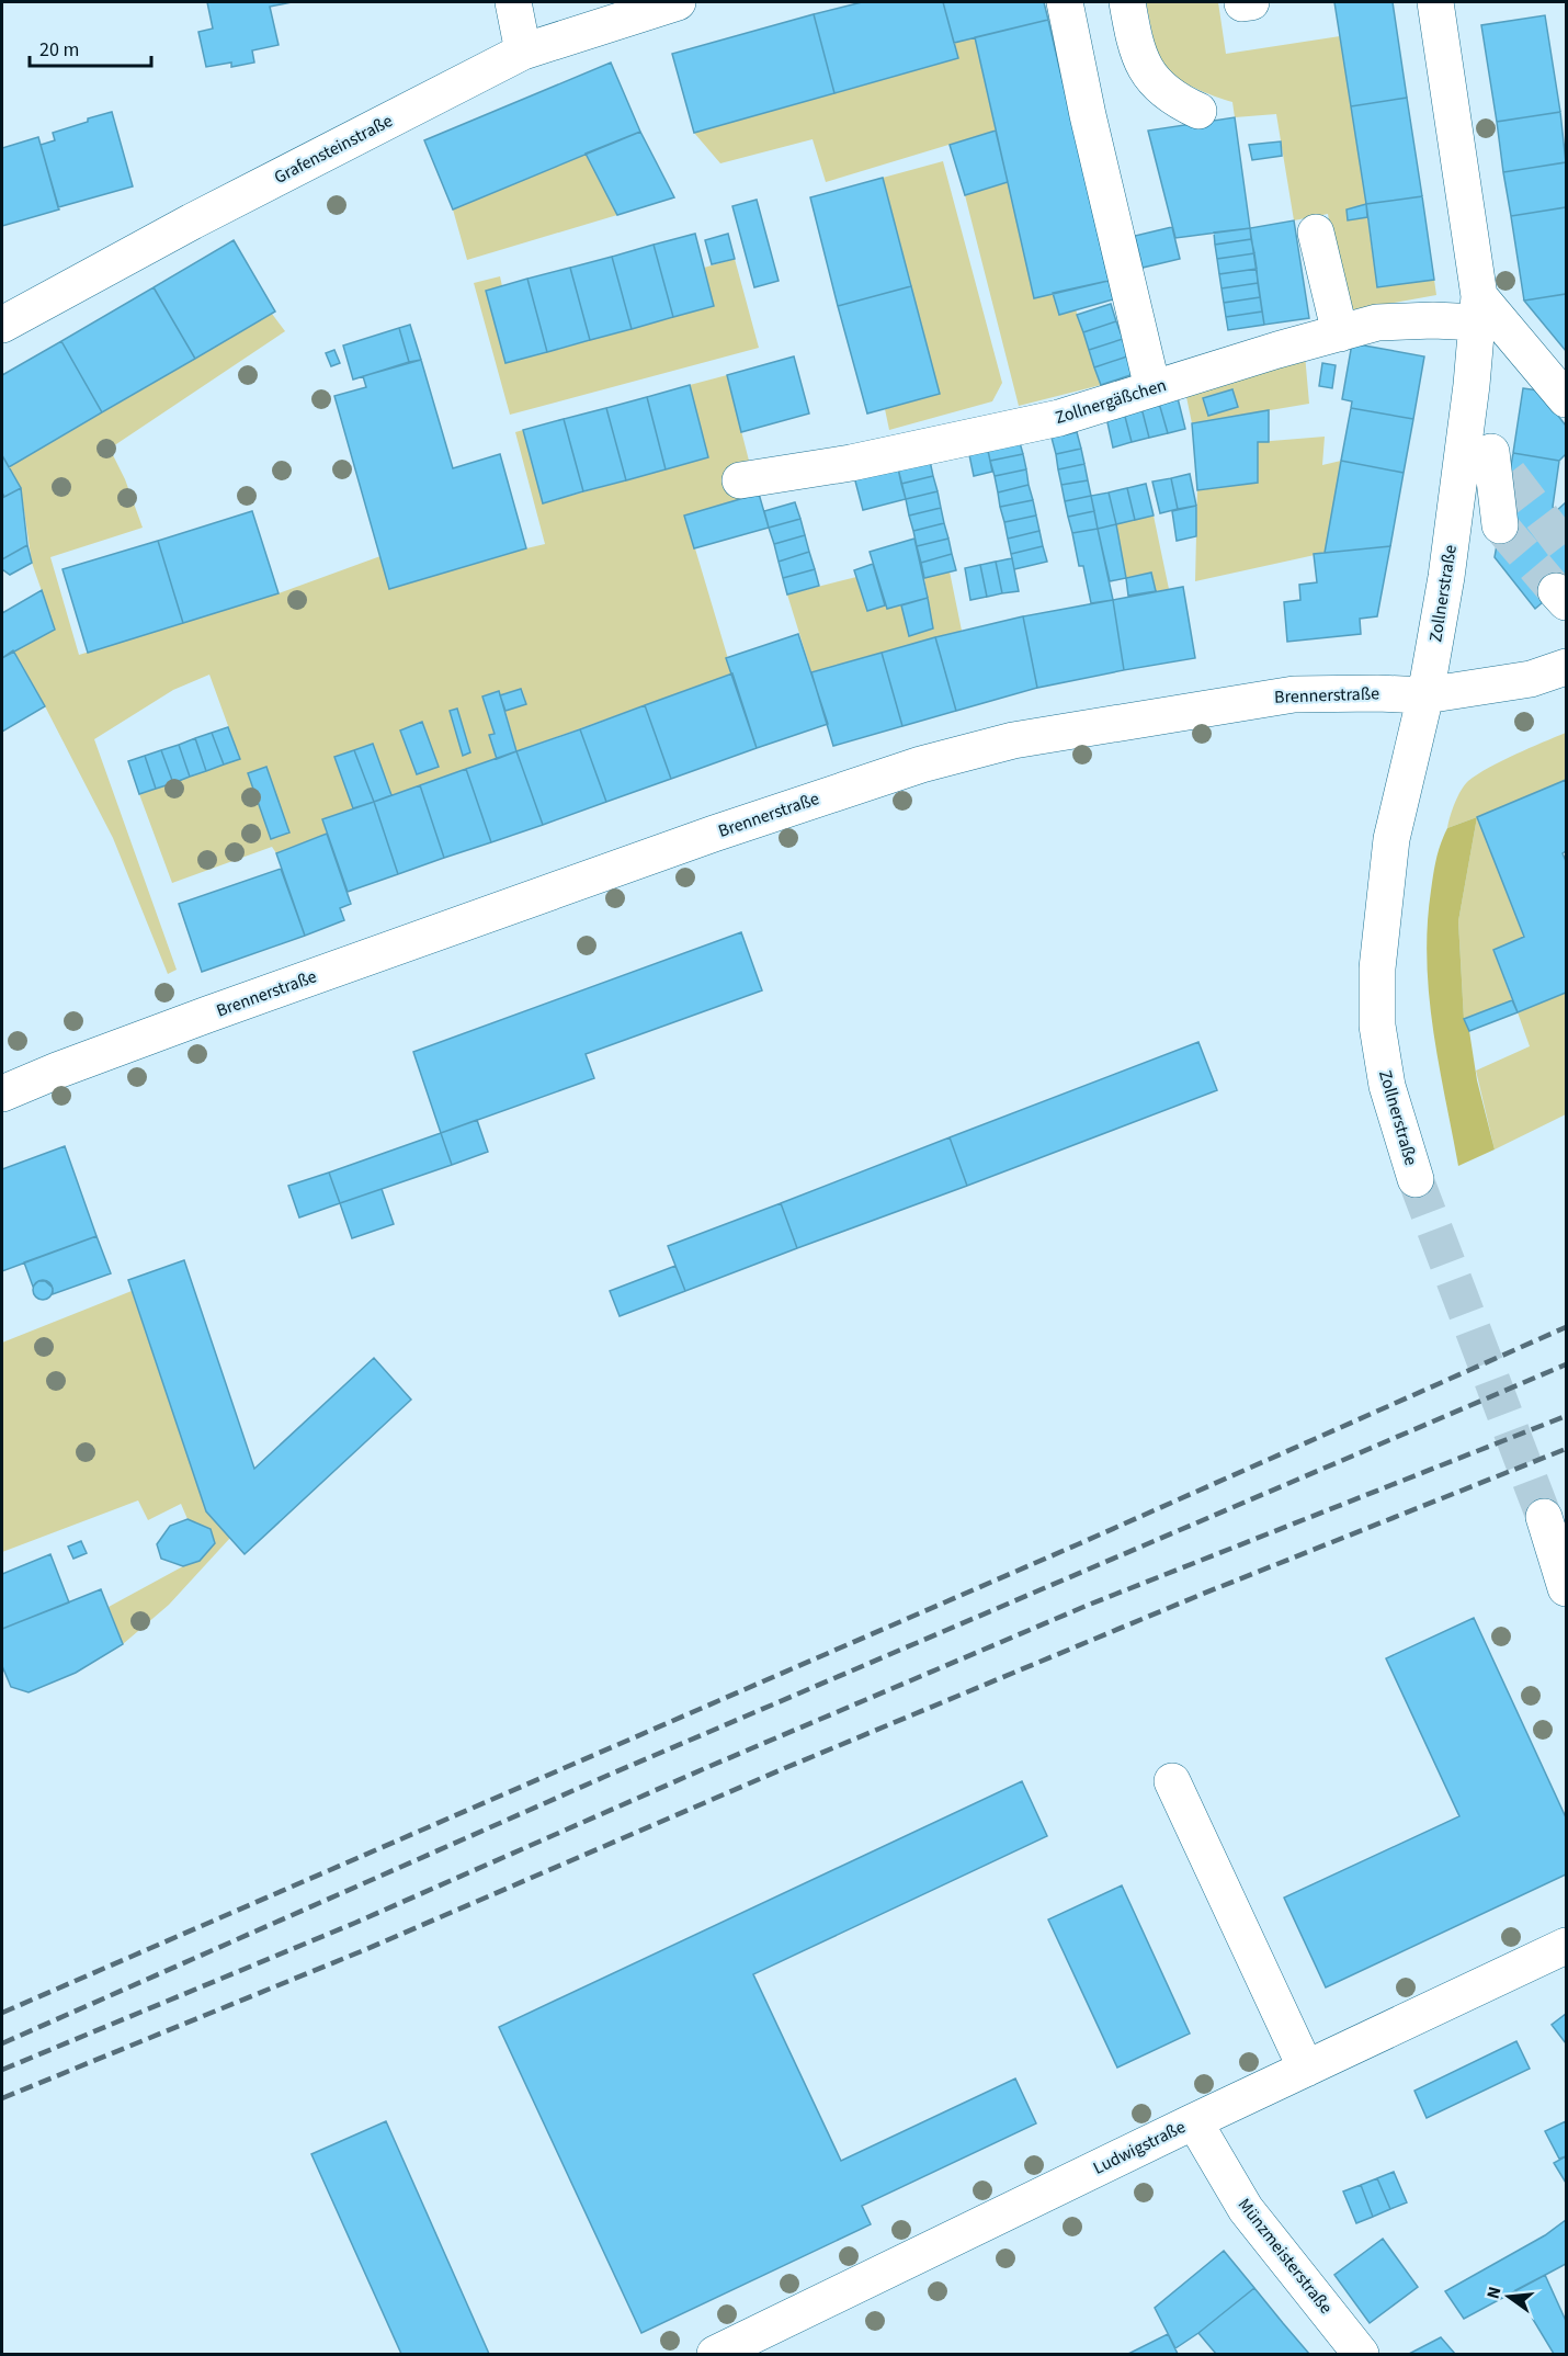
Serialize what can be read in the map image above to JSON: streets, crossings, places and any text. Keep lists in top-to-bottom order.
{
  "streets": {
    "street": [
      "Grafensteinstraße",
      "Zollnergäßchen",
      "Zollnerstraße",
      "Brennerstraße",
      "Ludwigstraße",
      "Münzmeisterstraße"
    ]
  },
  "crossings": [
    ["Zollnergäßchen", "Zollnerstraße"],
    ["Zollnerstraße", "Brennerstraße"],
    ["Ludwigstraße", "Münzmeisterstraße"]
  ],
  "scale_bar": "20 m",
  "north": "left"
}
